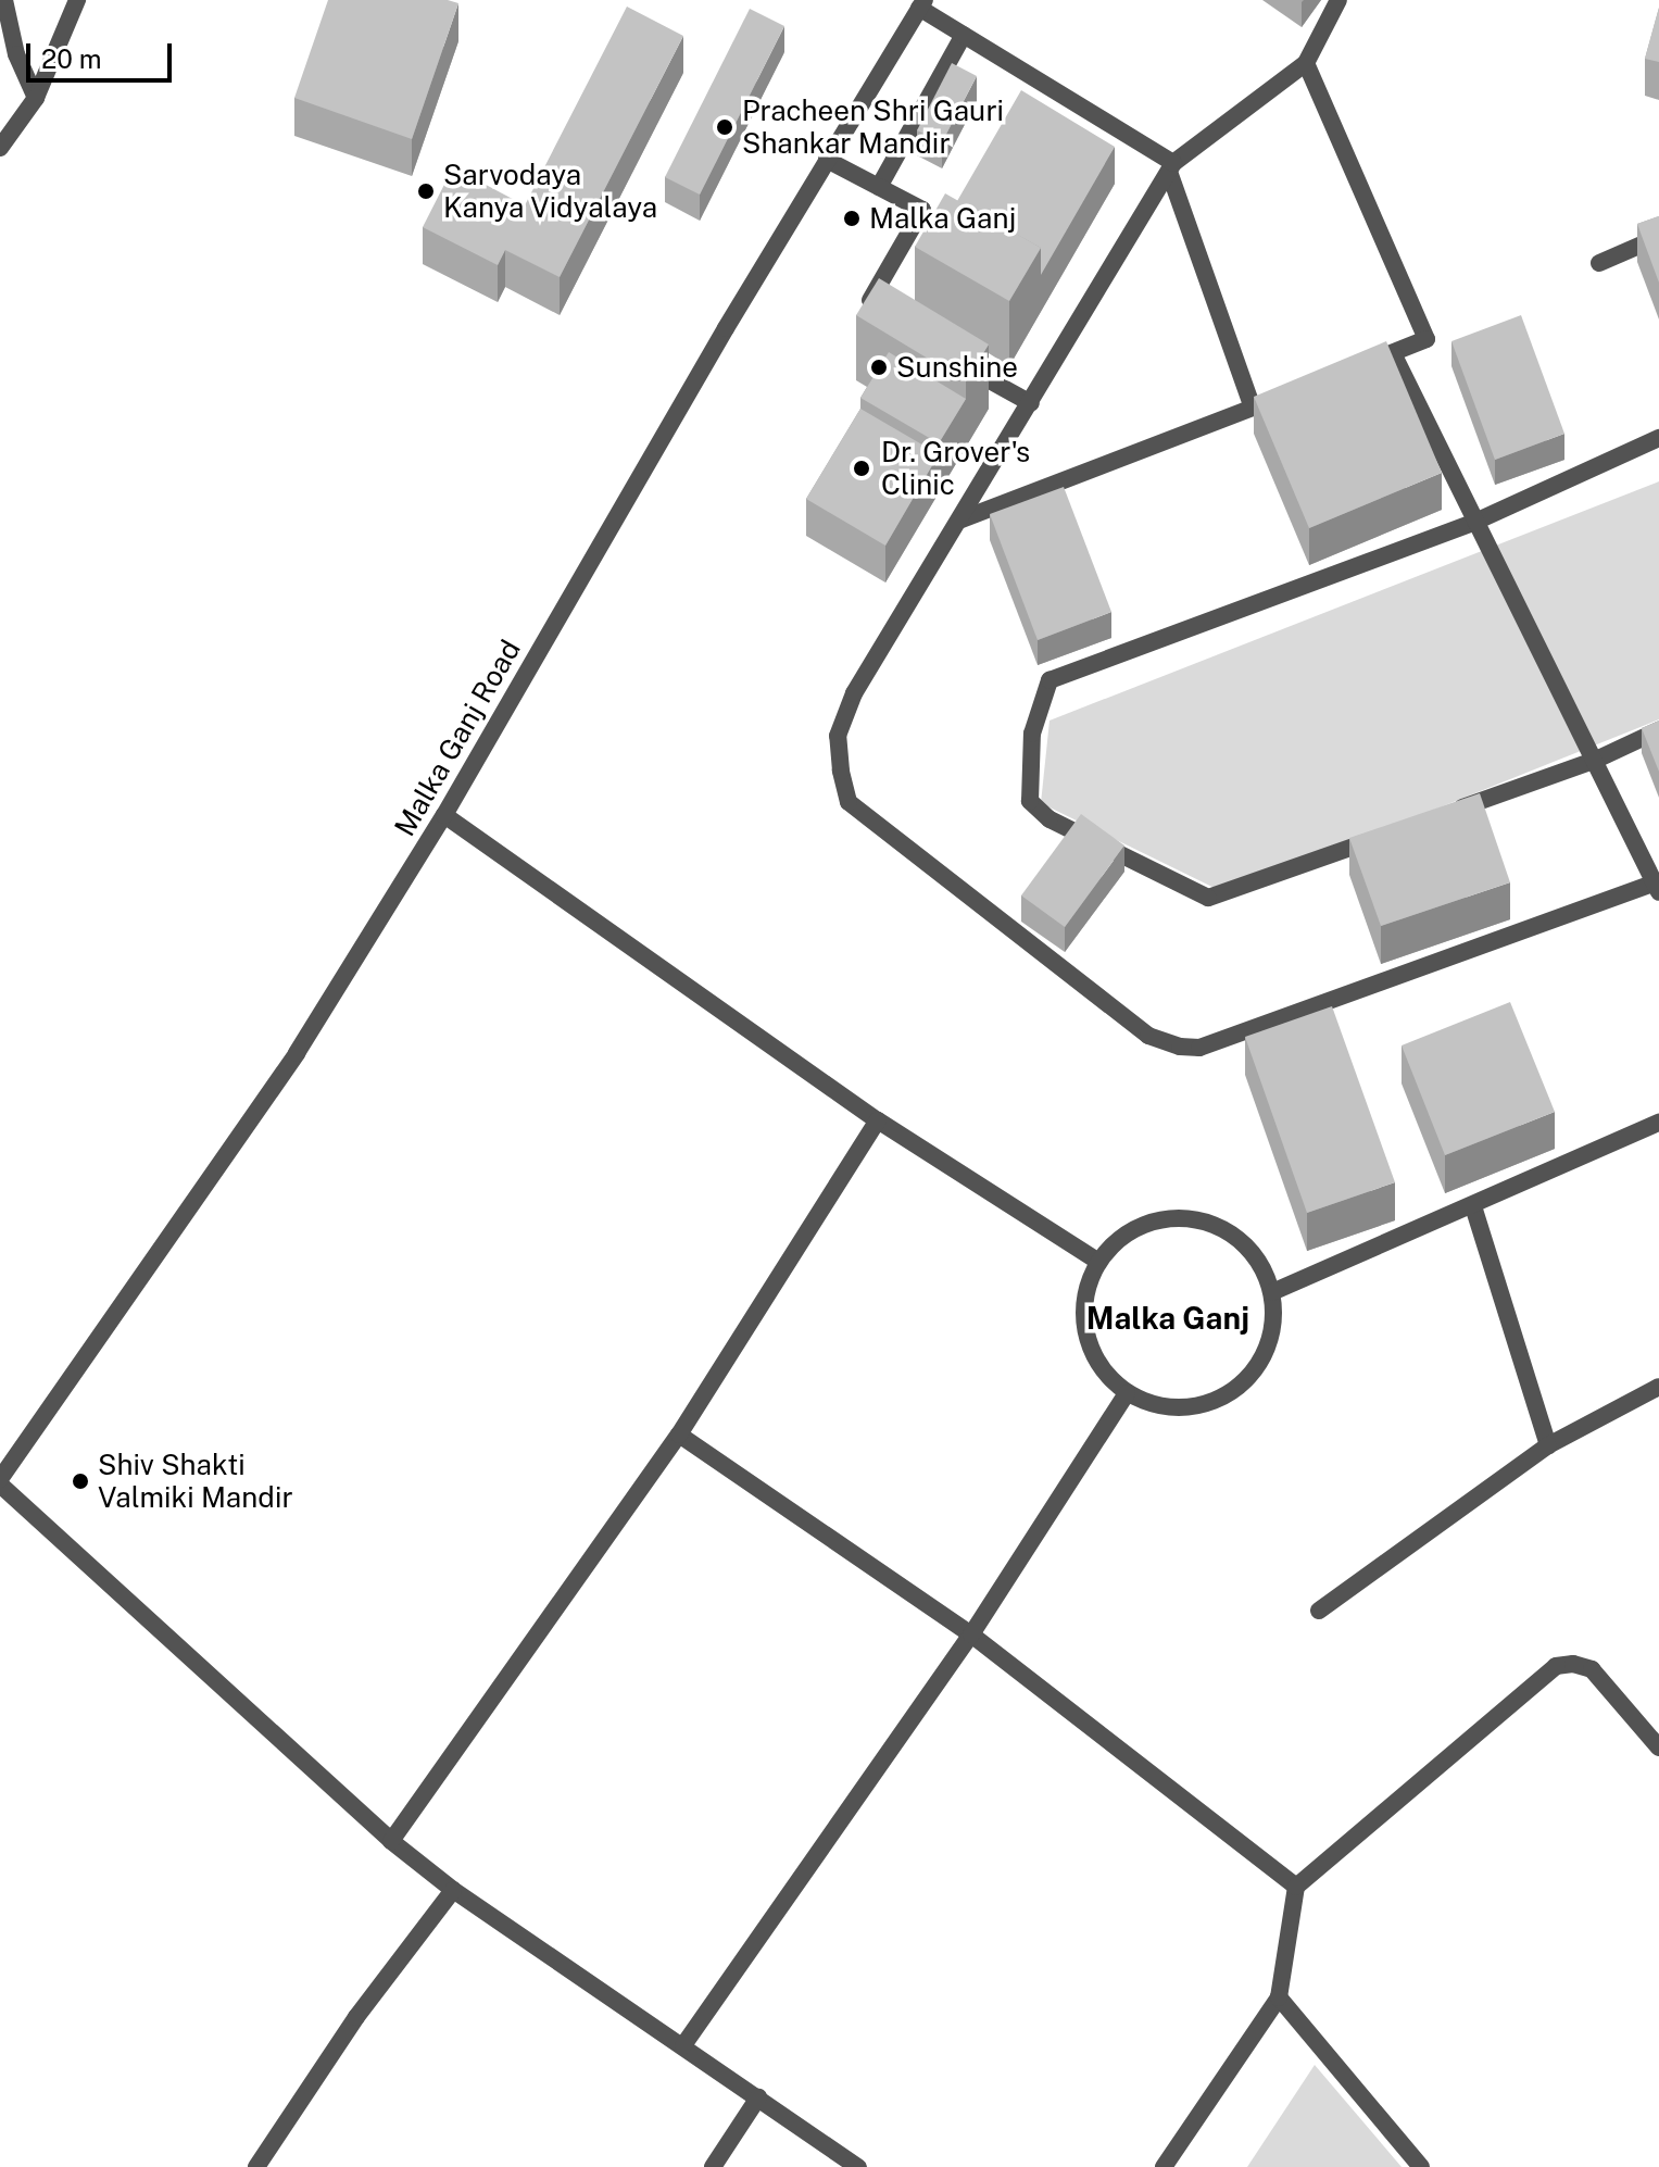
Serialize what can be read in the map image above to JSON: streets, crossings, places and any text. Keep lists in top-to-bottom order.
{
  "streets": {
    "street": ["Malka Ganj Road"]
  },
  "districts": ["Malka Ganj"],
  "places": [
    "Pracheen Shri Gauri Shankar Mandir",
    "Sarvodaya Kanya Vidyalaya",
    "Malka Ganj",
    "Sunshine",
    "Dr. Grover's Clinic",
    "Shiv Shakti Valmiki Mandir"
  ],
  "scale_bar": "20 m"
}
